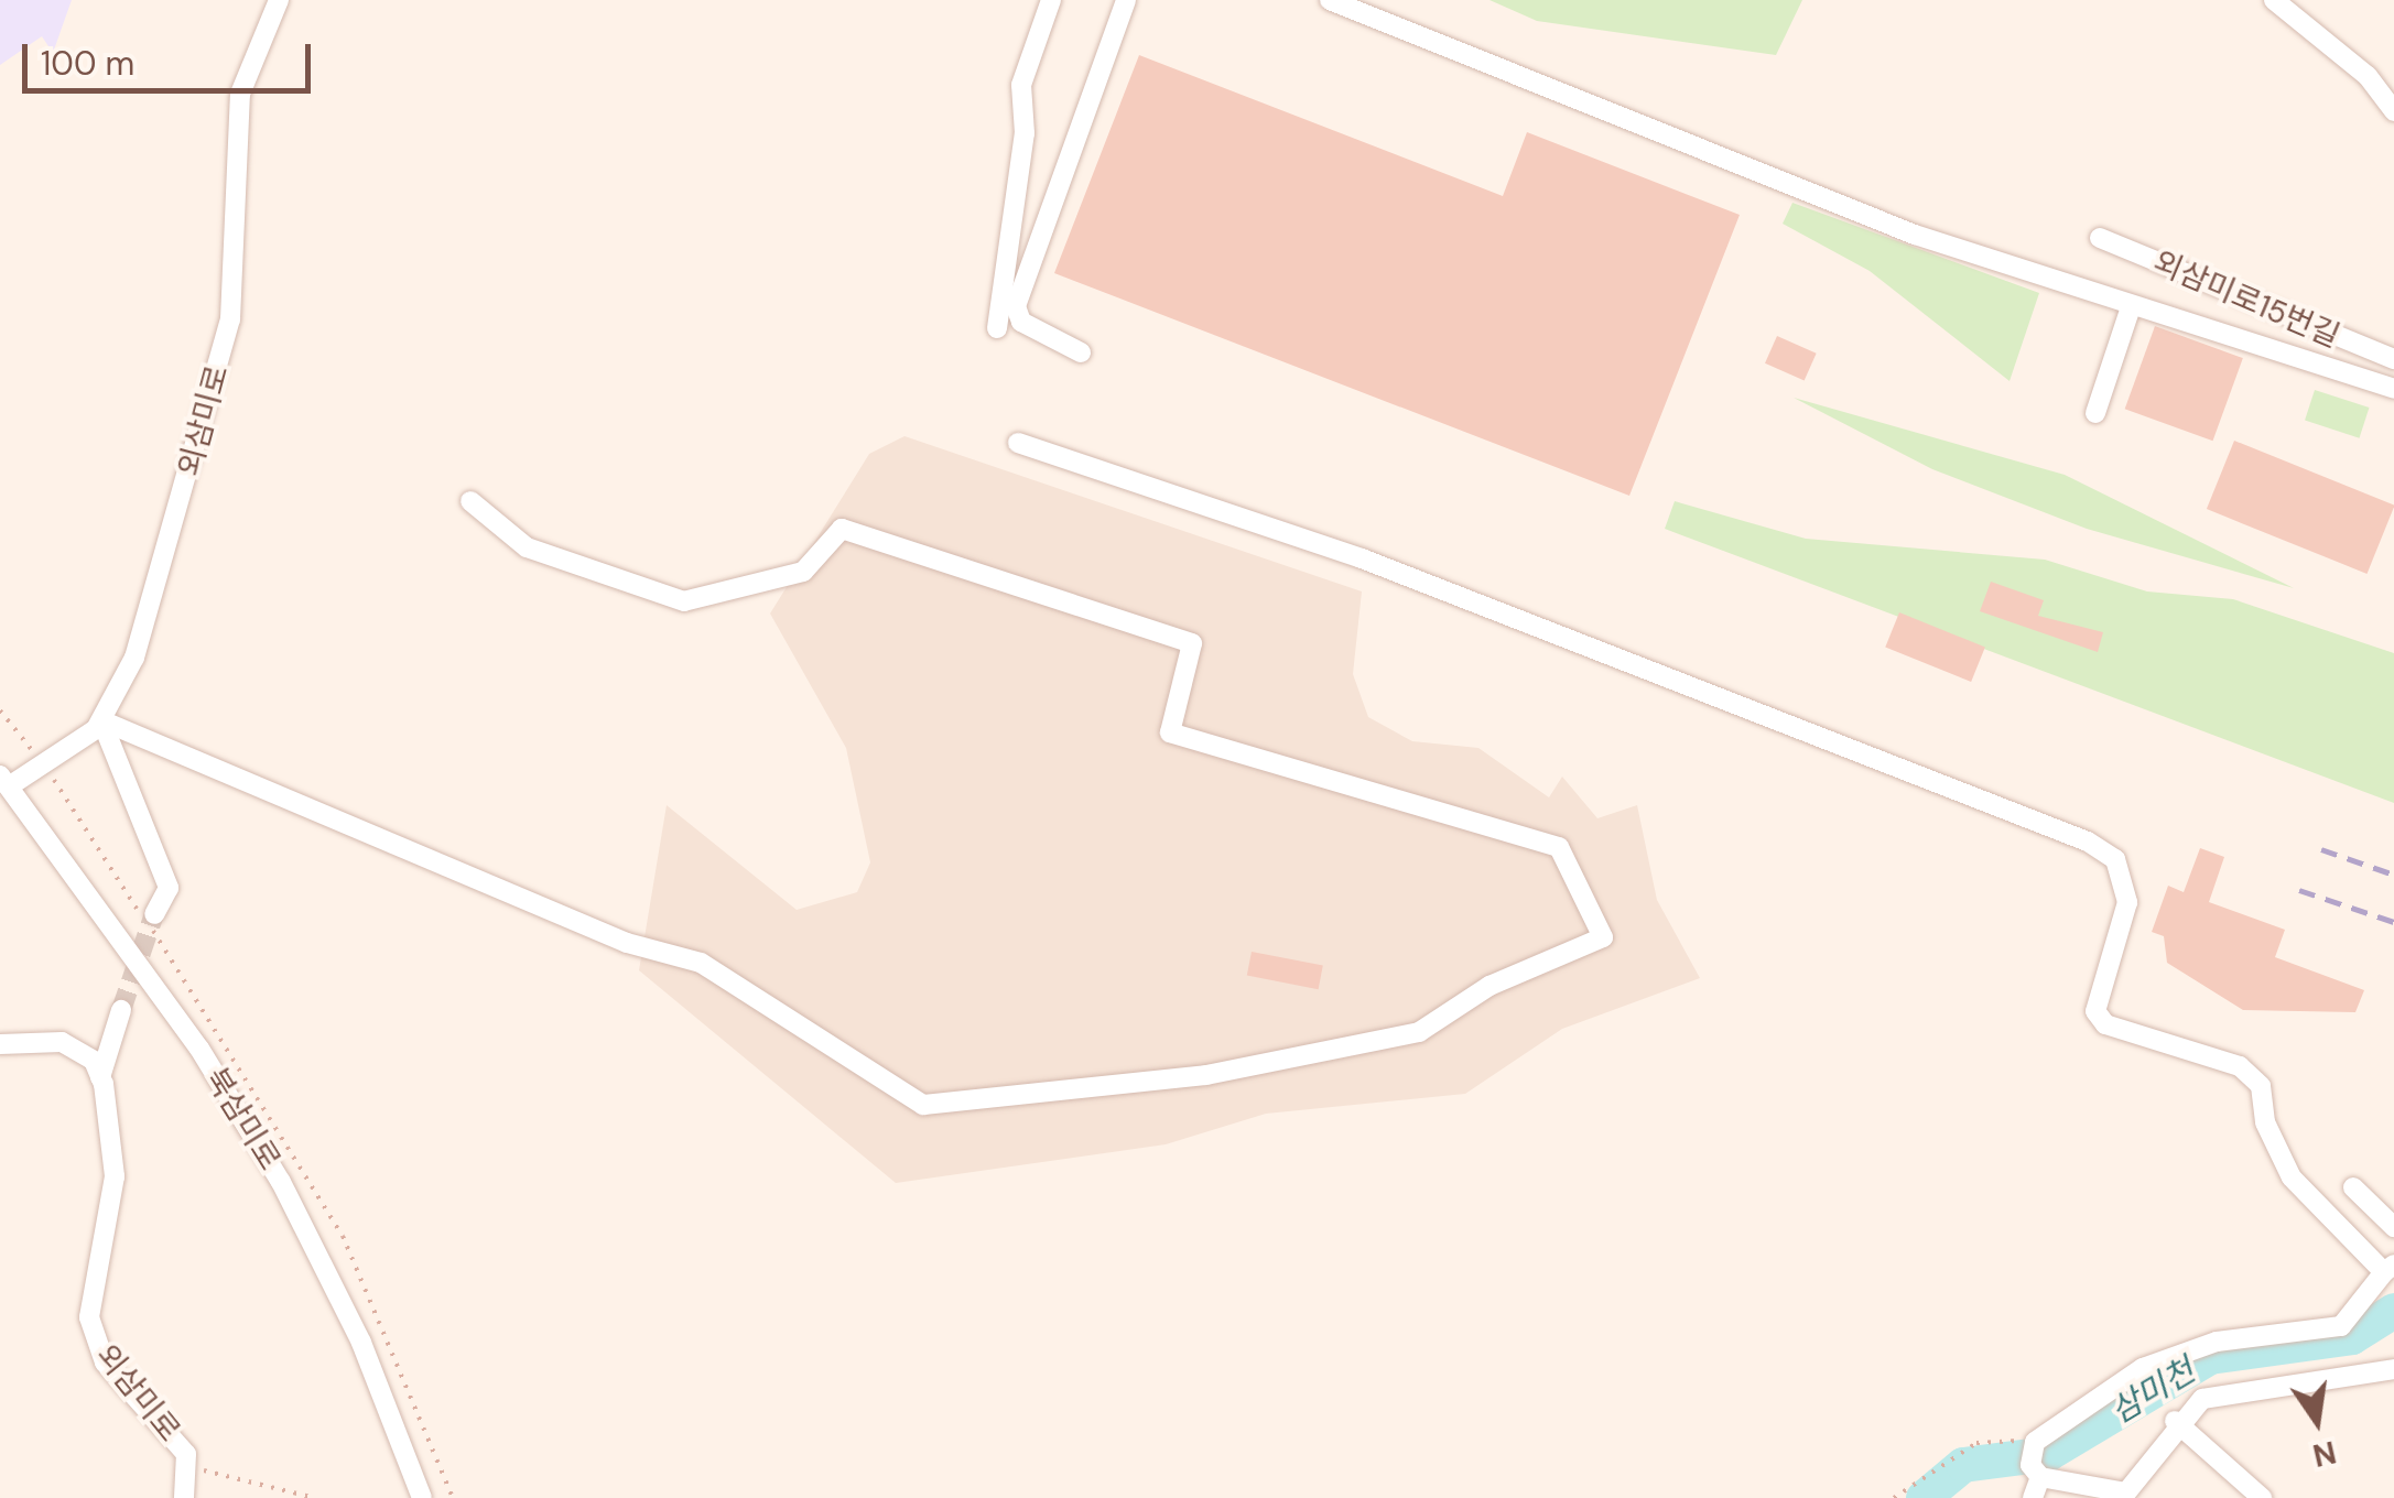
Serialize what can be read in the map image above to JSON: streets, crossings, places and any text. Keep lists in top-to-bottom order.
{
  "streets": {
    "street": ["외삼미로15번길", "외삼미로", "북삼미로"]
  },
  "crossings": [
    ["외삼미로", "북삼미로"]
  ],
  "water": ["삼미천"],
  "scale_bar": "100 m",
  "north": "bottom"
}
